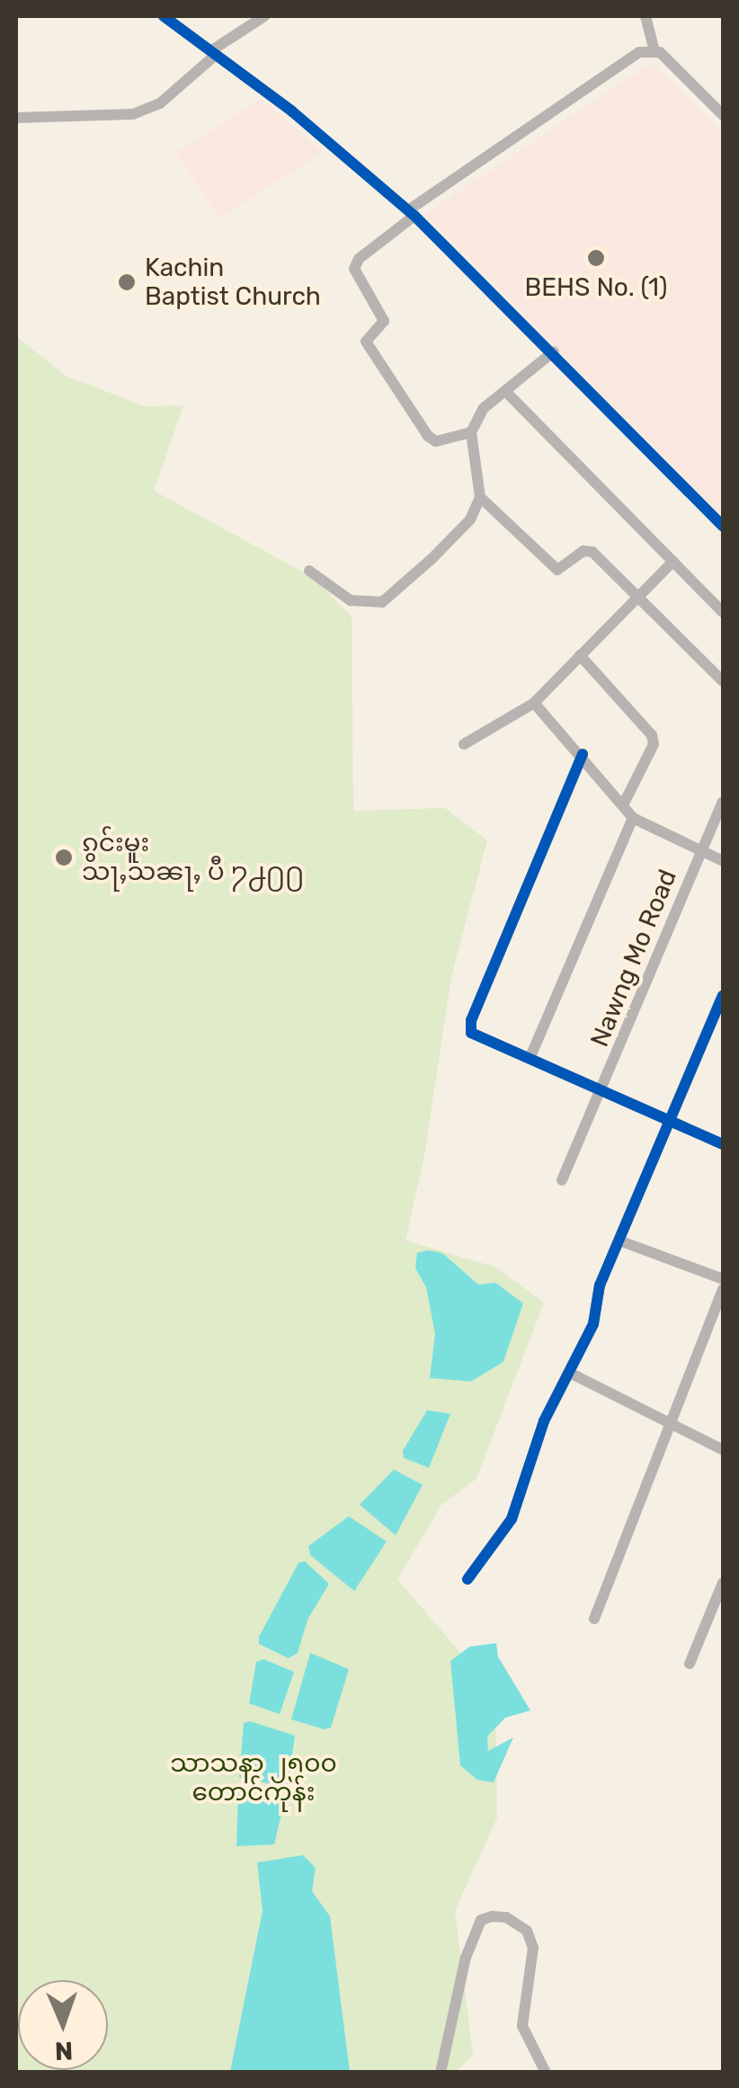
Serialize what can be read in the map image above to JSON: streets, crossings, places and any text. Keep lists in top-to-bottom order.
{
  "streets": {
    "street": ["Nawng Mo Road"]
  },
  "parks": ["သာသနာ ၂၅၀၀ တောင်ကုန်း"],
  "places": ["BEHS No. (1)", "Kachin Baptist Church", "ၵွင်းမူး သႃႇသၼႃႇ ပီ ႒႕႐႐"],
  "north": "bottom"
}
